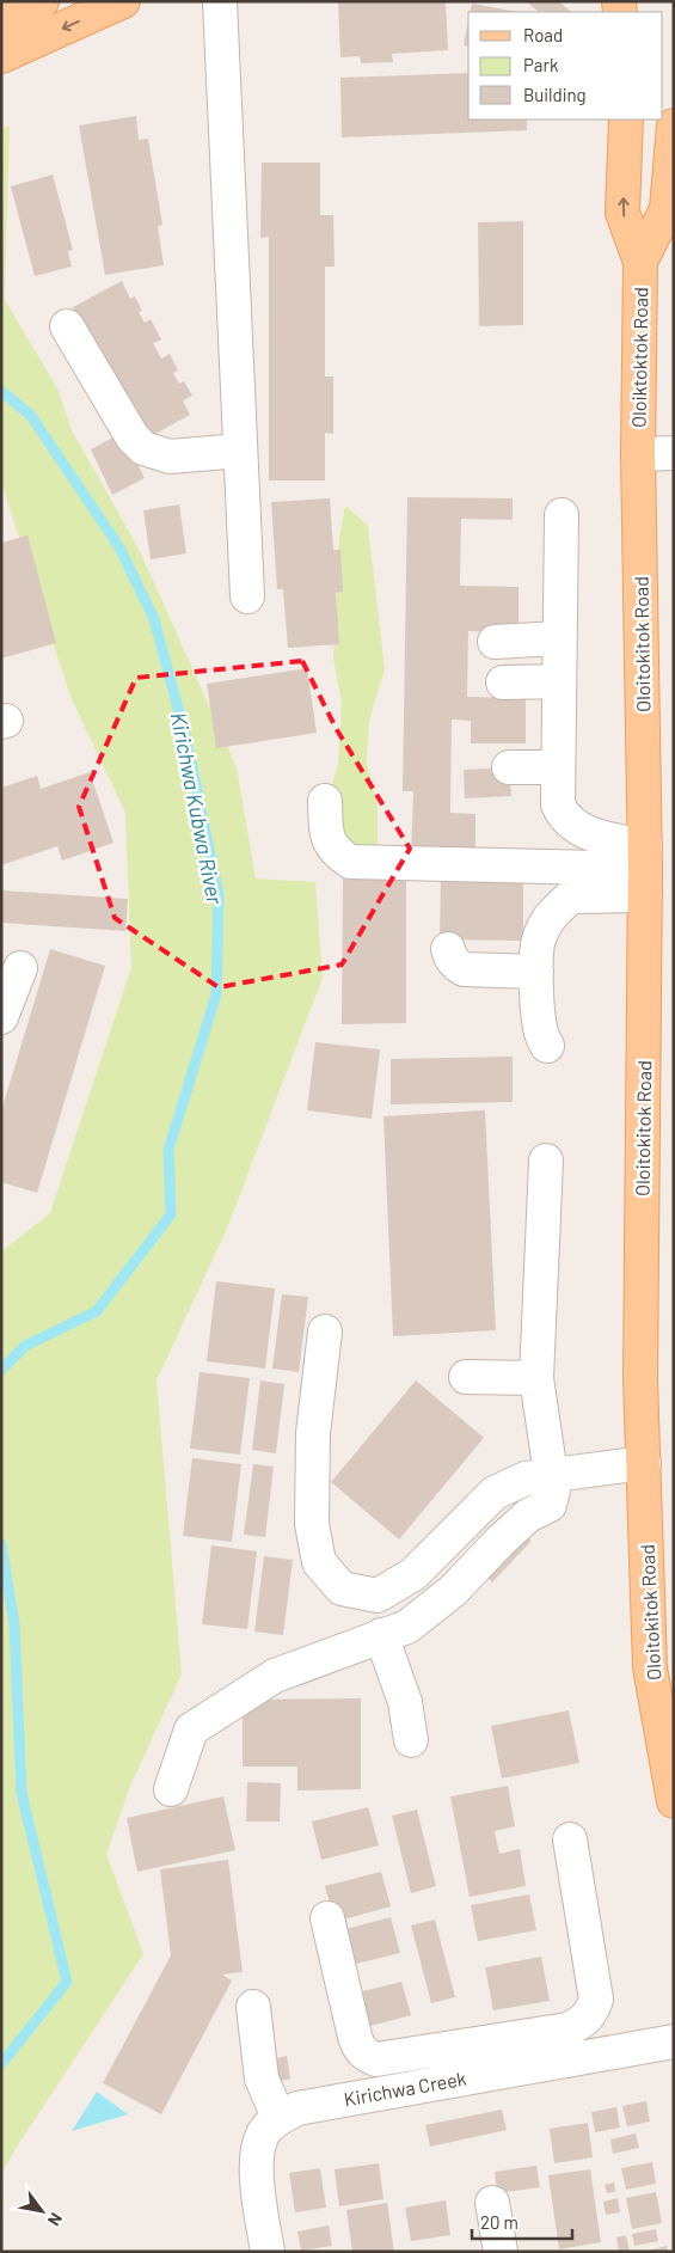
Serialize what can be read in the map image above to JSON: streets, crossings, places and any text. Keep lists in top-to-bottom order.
{
  "streets": {
    "main road": ["Oloiktoktok Road", "Oloitokitok Road"],
    "street": ["Kirichwa Creek"]
  },
  "crossings": [
    ["Oloiktoktok Road", "Oloitokitok Road"]
  ],
  "water": ["Kirichwa Kubwa River"],
  "legend": ["Road", "Park", "Building"],
  "scale_bar": "20 m",
  "north": "bottom right"
}
